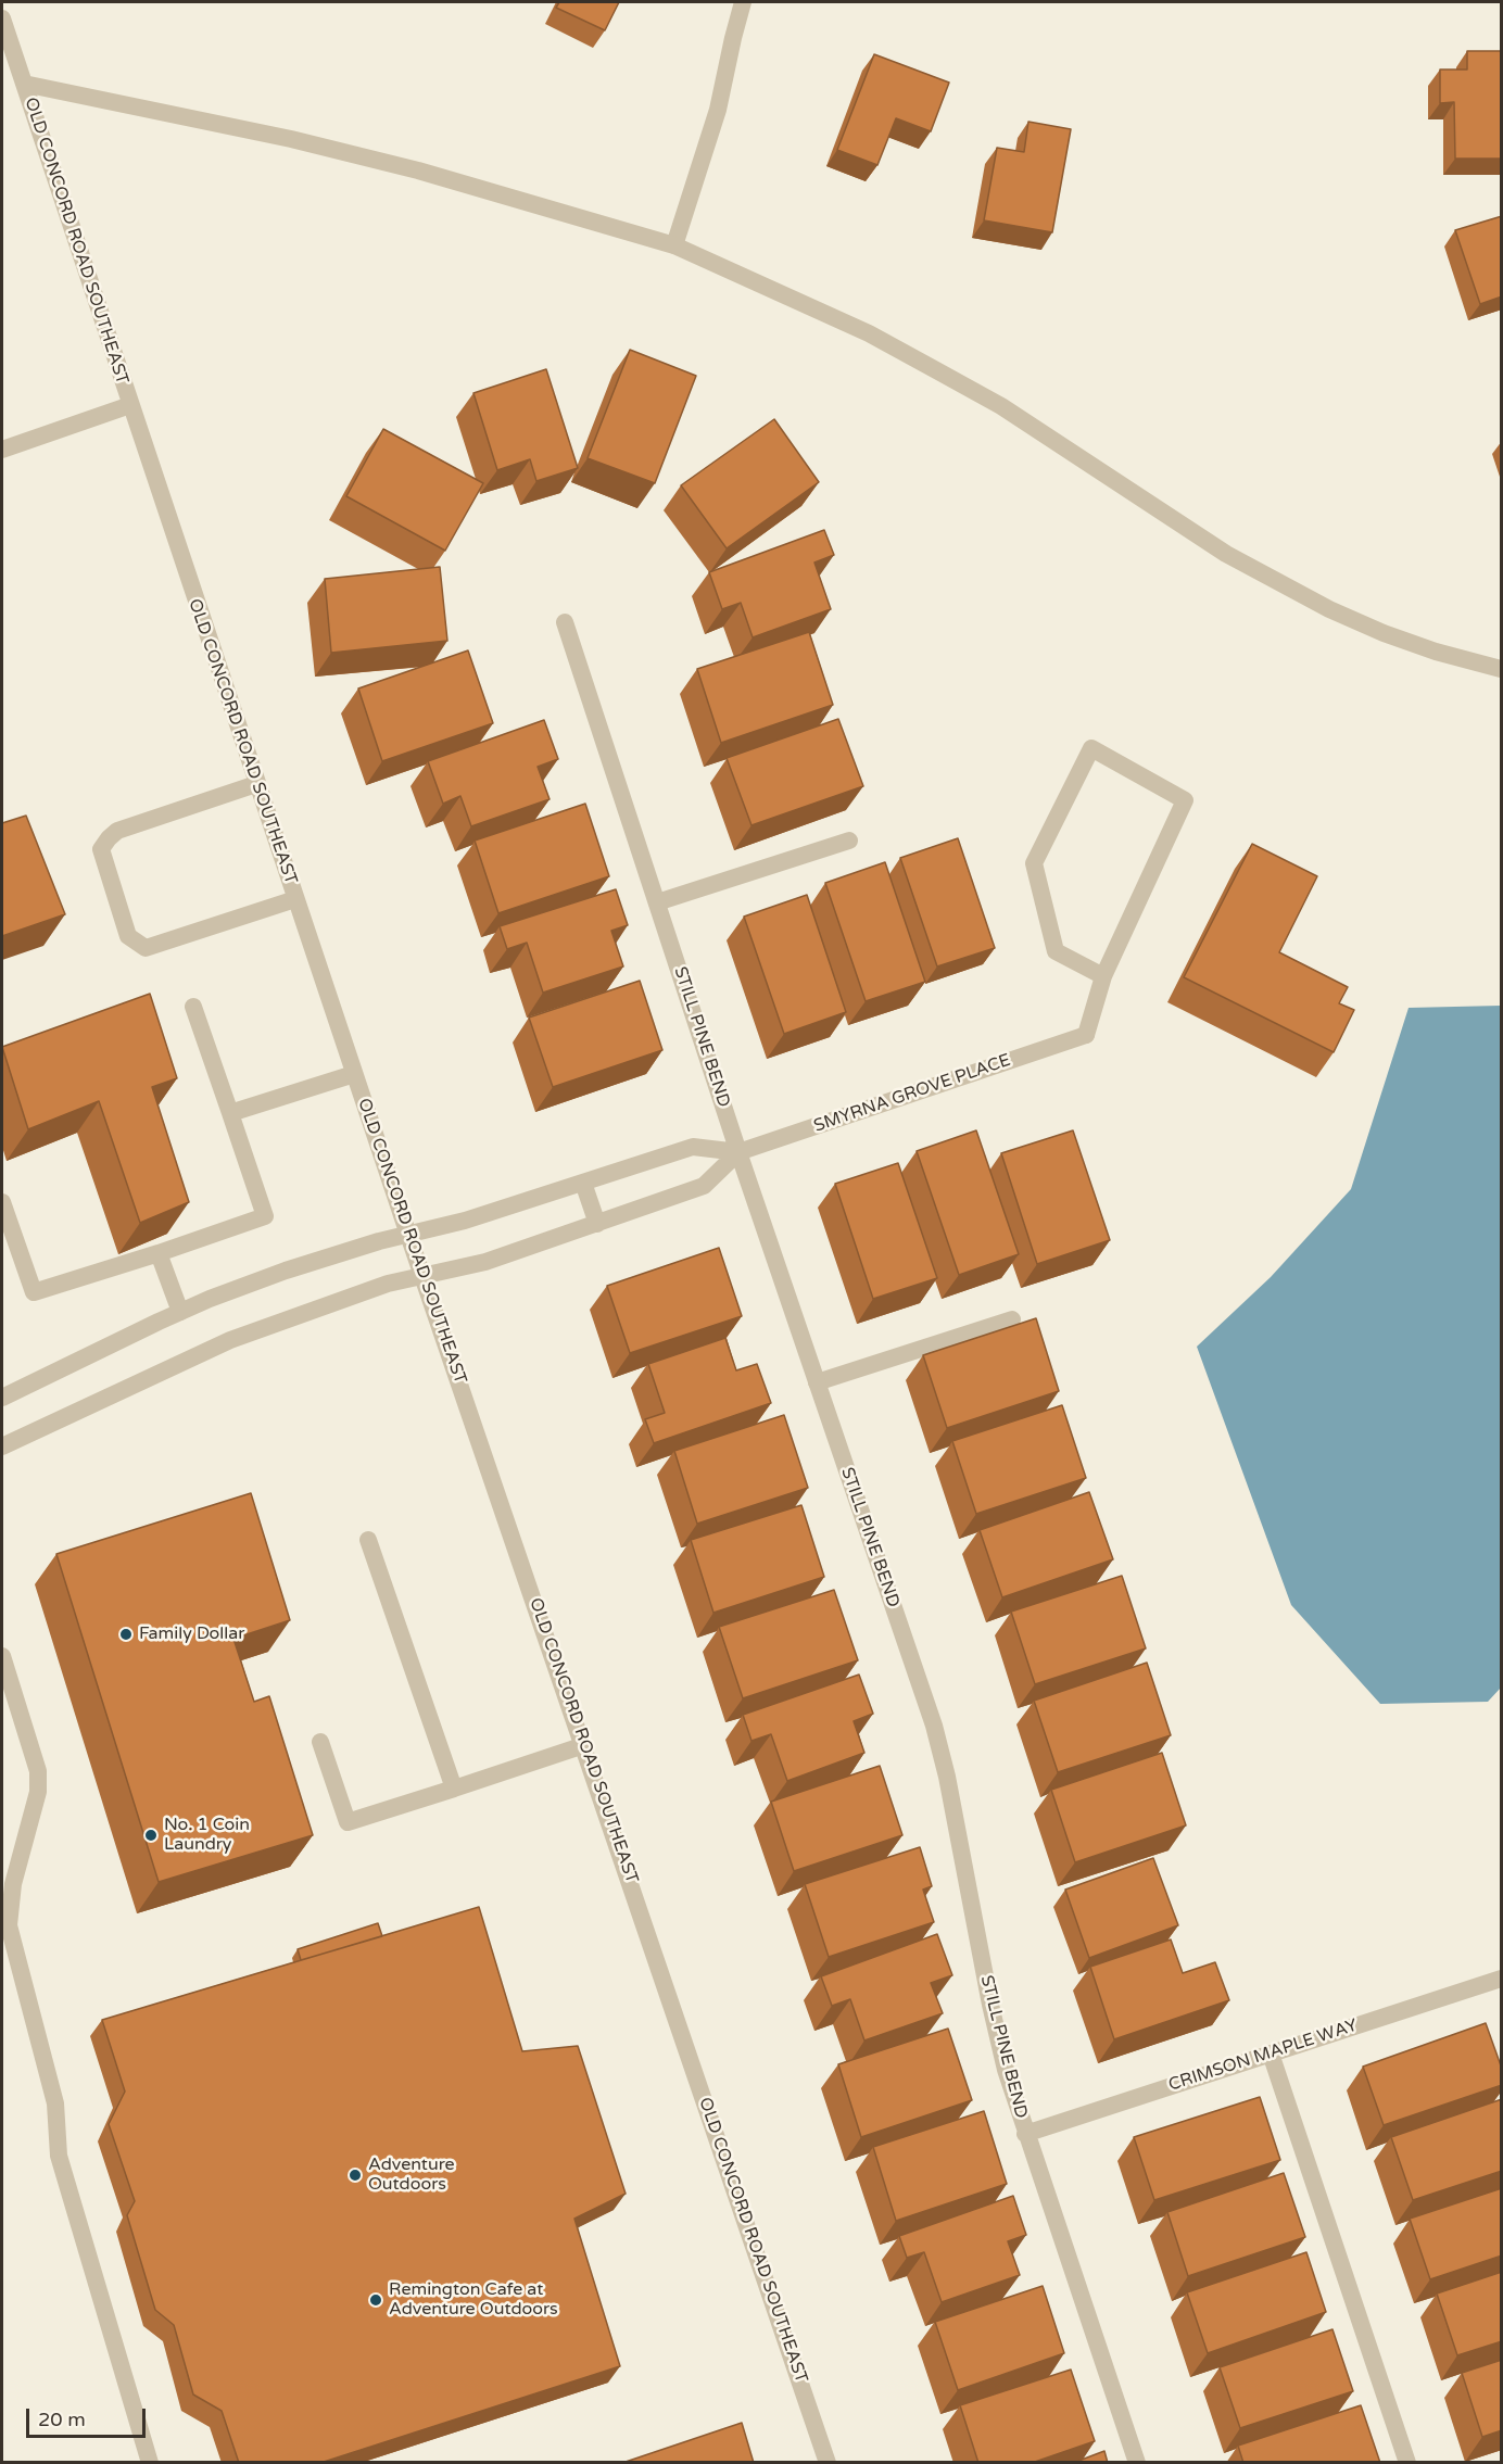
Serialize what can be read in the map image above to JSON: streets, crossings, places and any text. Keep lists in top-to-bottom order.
{
  "streets": {
    "street": [
      "OLD CONCORD ROAD SOUTHEAST",
      "STILL PINE BEND",
      "SMYRNA GROVE PLACE",
      "CRIMSON MAPLE WAY"
    ]
  },
  "crossings": [
    ["OLD CONCORD ROAD SOUTHEAST", "SMYRNA GROVE PLACE"],
    ["STILL PINE BEND", "SMYRNA GROVE PLACE"],
    ["STILL PINE BEND", "CRIMSON MAPLE WAY"]
  ],
  "places": [
    "Family Dollar",
    "No. 1 Coin Laundry",
    "Adventure Outdoors",
    "Remington Cafe at Adventure Outdoors"
  ],
  "scale_bar": "20 m"
}
